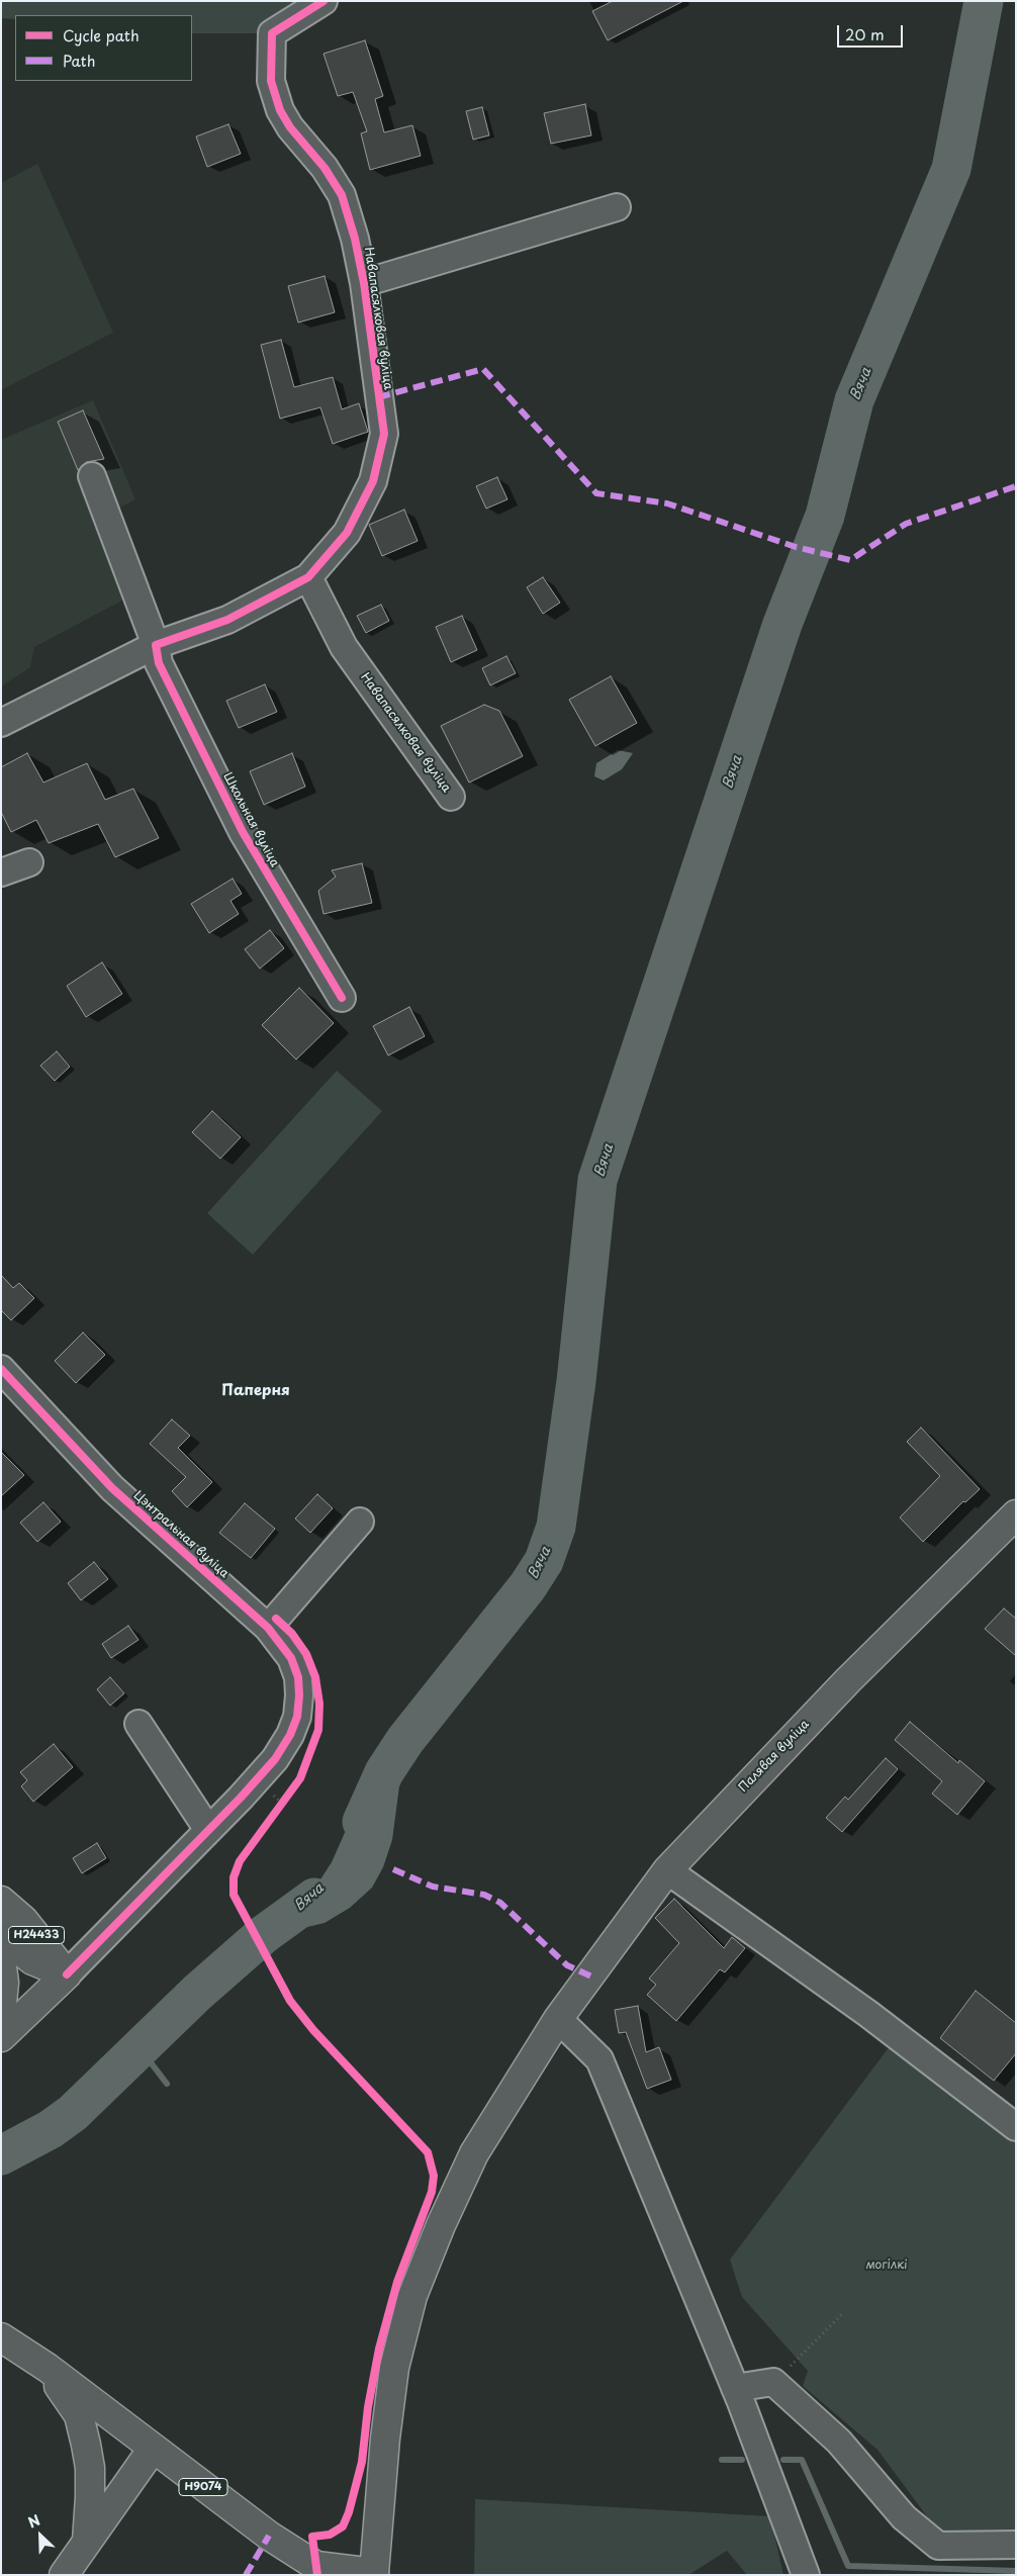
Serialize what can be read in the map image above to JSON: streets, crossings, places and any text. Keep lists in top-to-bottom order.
{
  "streets": {
    "main road": ["Палявая вуліца", "Н24433", "Н9074"],
    "street": ["Навапасялковая вуліца", "Школьная вуліца", "Цэнтральная вуліца"]
  },
  "crossings": [
    ["Цэнтральная вуліца", "Н24433"],
    ["Палявая вуліца", "Н9074"]
  ],
  "districts": ["Паперня"],
  "water": ["Вяча"],
  "parks": ["могілкі"],
  "legend": ["Cycle path", "Path"],
  "scale_bar": "20 m",
  "north": "top left"
}
